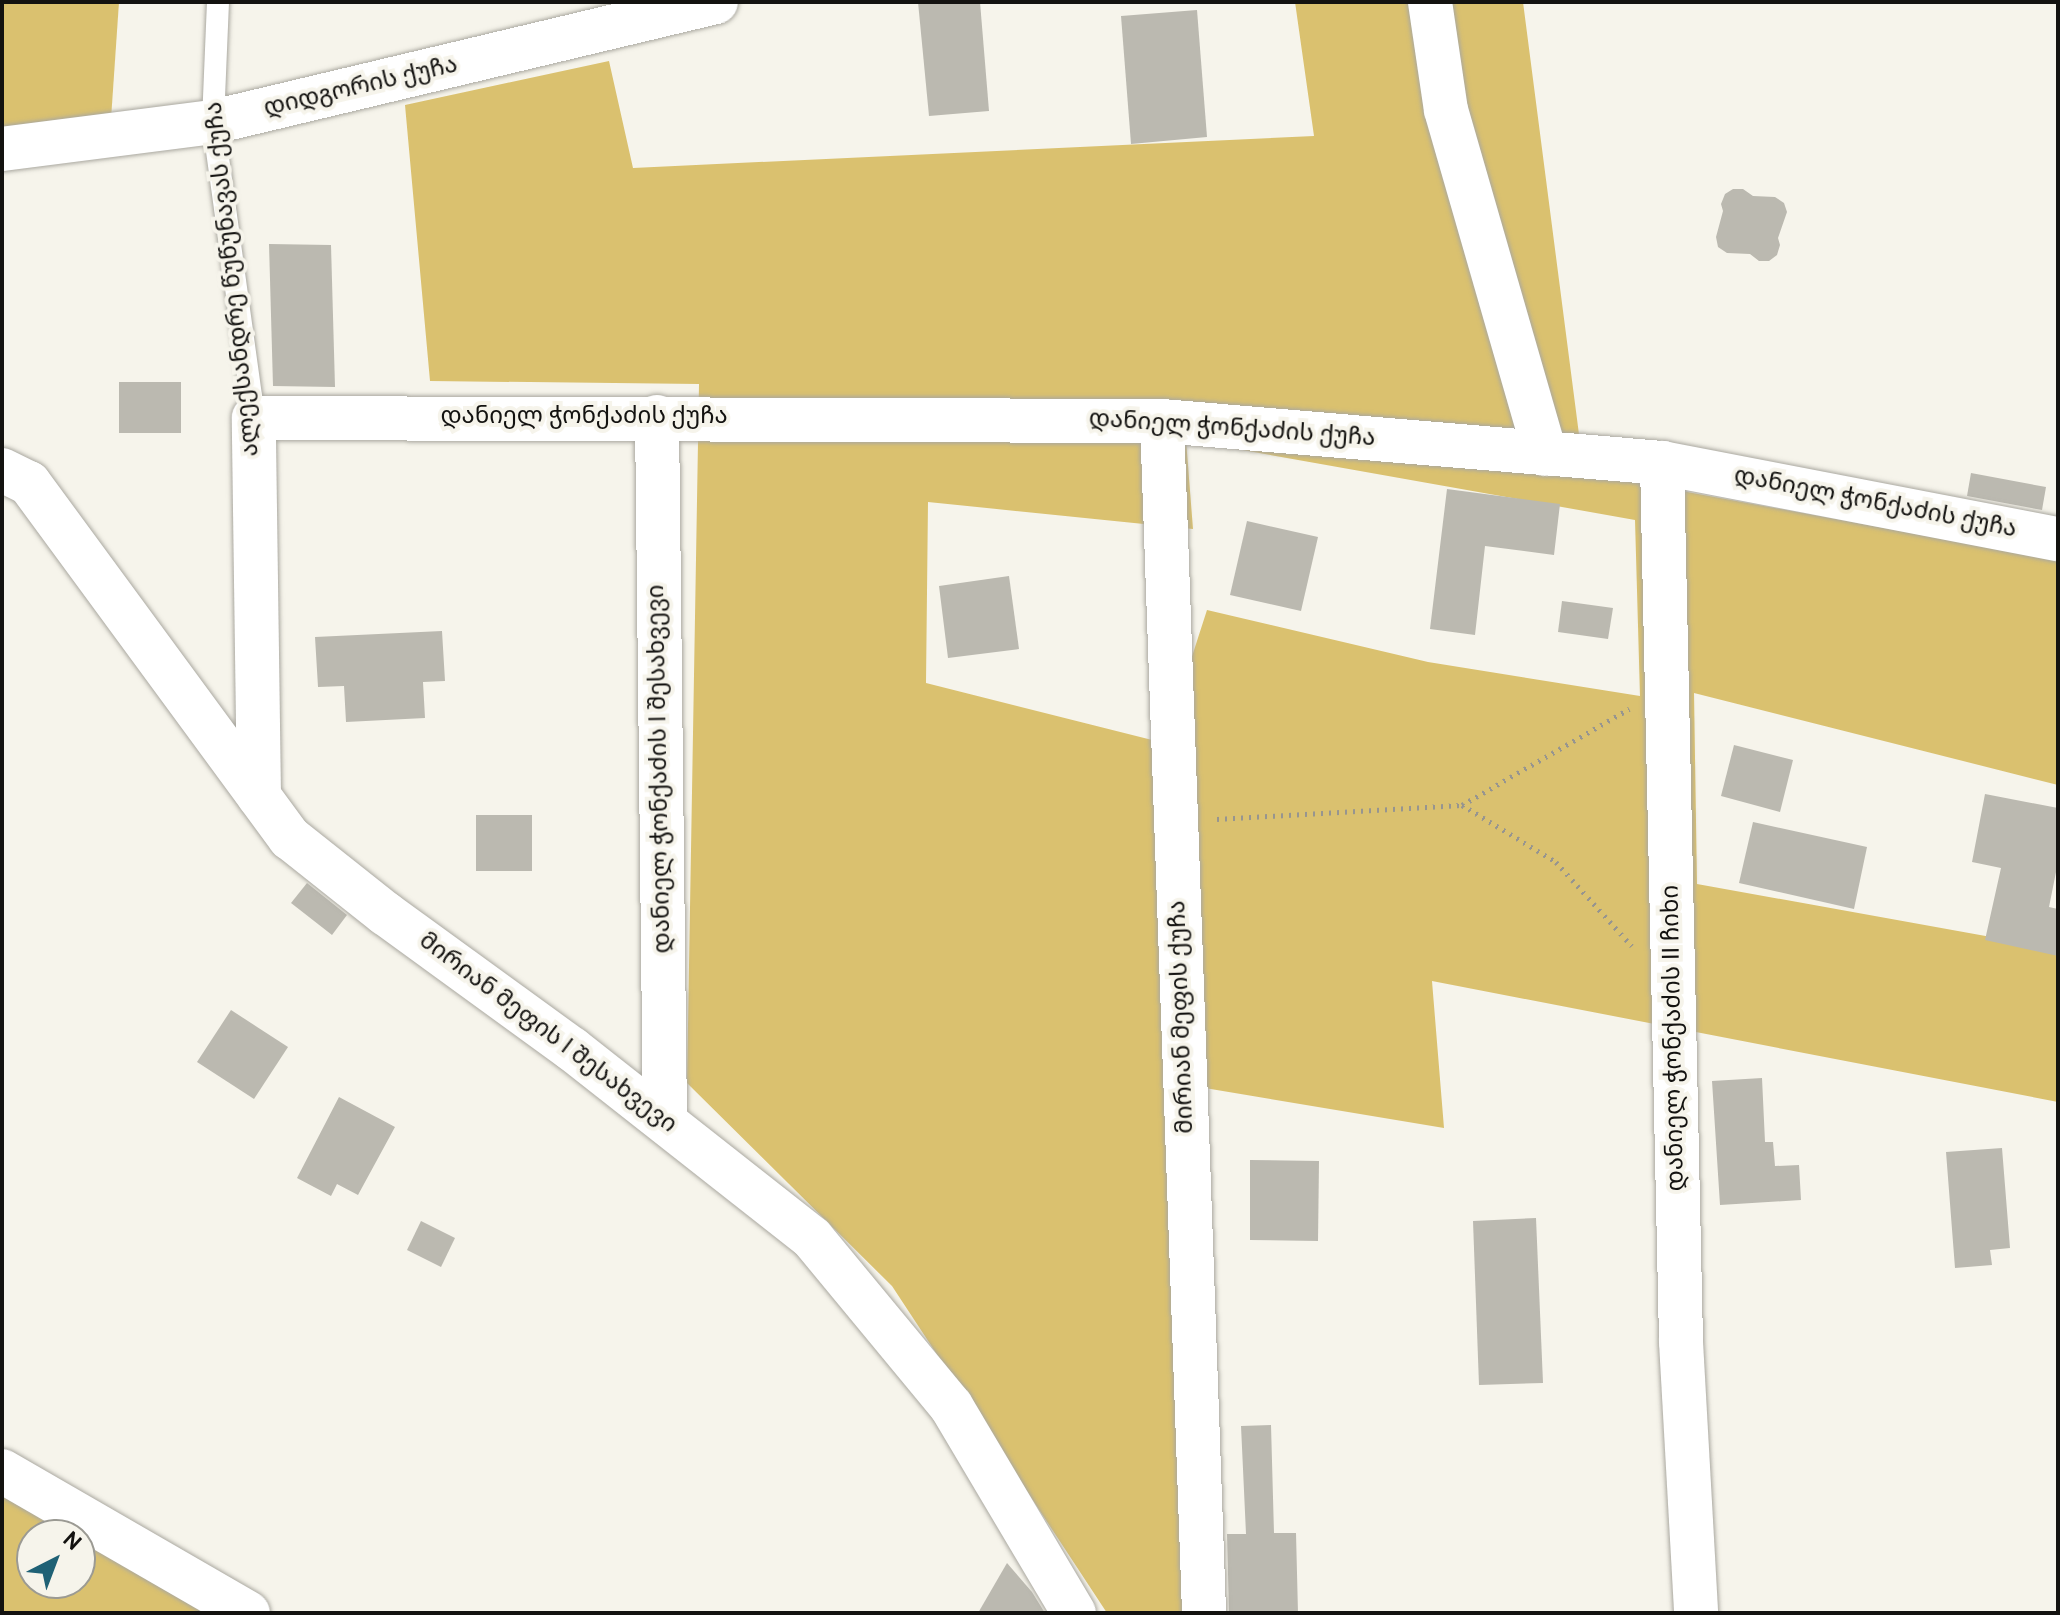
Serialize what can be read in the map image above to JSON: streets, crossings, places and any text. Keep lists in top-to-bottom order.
{
  "streets": {
    "street": [
      "დიდგორის ქუჩა",
      "ალექსანდრე წუწუნავას ქუჩა",
      "დანიელ ჭონქაძის ქუჩა",
      "დანიელ ჭონქაძის I შესახვევი",
      "მირიან მეფის ქუჩა",
      "მირიან მეფის I შესახვევი",
      "დანიელ ჭონქაძის II ჩიხი"
    ]
  },
  "crossings": [
    ["დიდგორის ქუჩა", "ალექსანდრე წუწუნავას ქუჩა"],
    ["ალექსანდრე წუწუნავას ქუჩა", "დანიელ ჭონქაძის ქუჩა"],
    ["ალექსანდრე წუწუნავას ქუჩა", "მირიან მეფის I შესახვევი"],
    ["დანიელ ჭონქაძის ქუჩა", "დანიელ ჭონქაძის I შესახვევი"],
    ["დანიელ ჭონქაძის ქუჩა", "მირიან მეფის ქუჩა"],
    ["დანიელ ჭონქაძის ქუჩა", "დანიელ ჭონქაძის II ჩიხი"],
    ["დანიელ ჭონქაძის I შესახვევი", "მირიან მეფის I შესახვევი"]
  ],
  "north": "top right"
}
